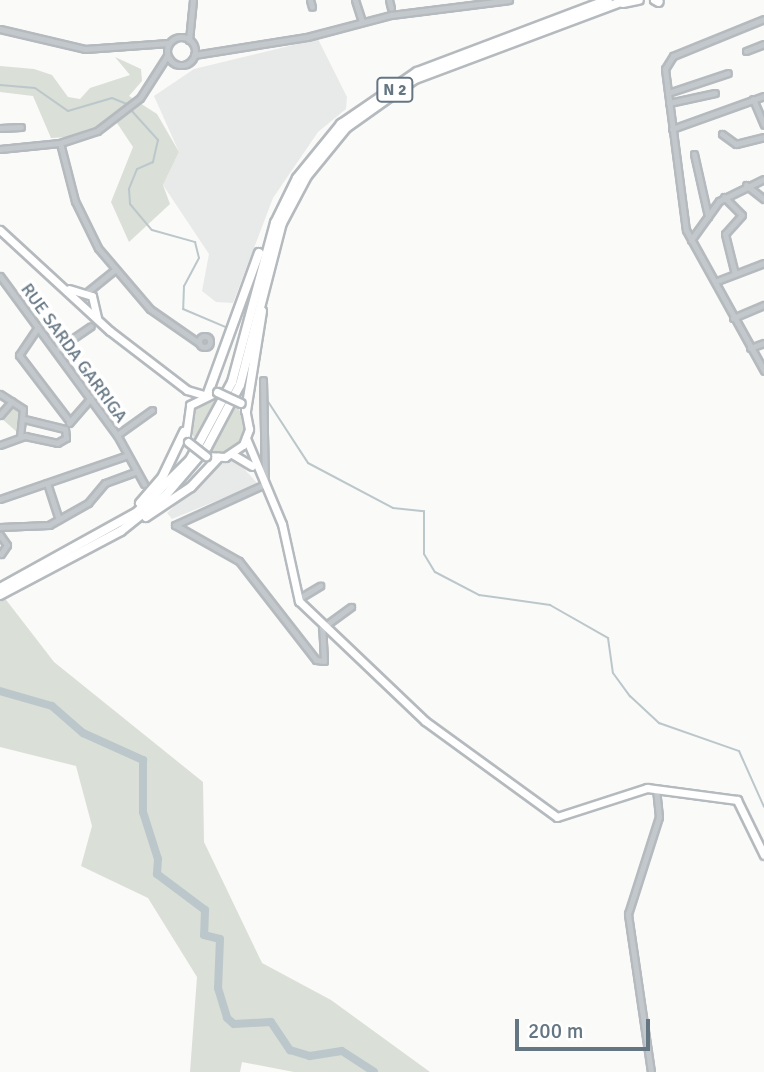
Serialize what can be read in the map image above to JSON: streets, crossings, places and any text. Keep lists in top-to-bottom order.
{
  "streets": {
    "highway": ["N 2"],
    "street": ["RUE SARDA GARRIGA"]
  },
  "scale_bar": "200 m"
}
